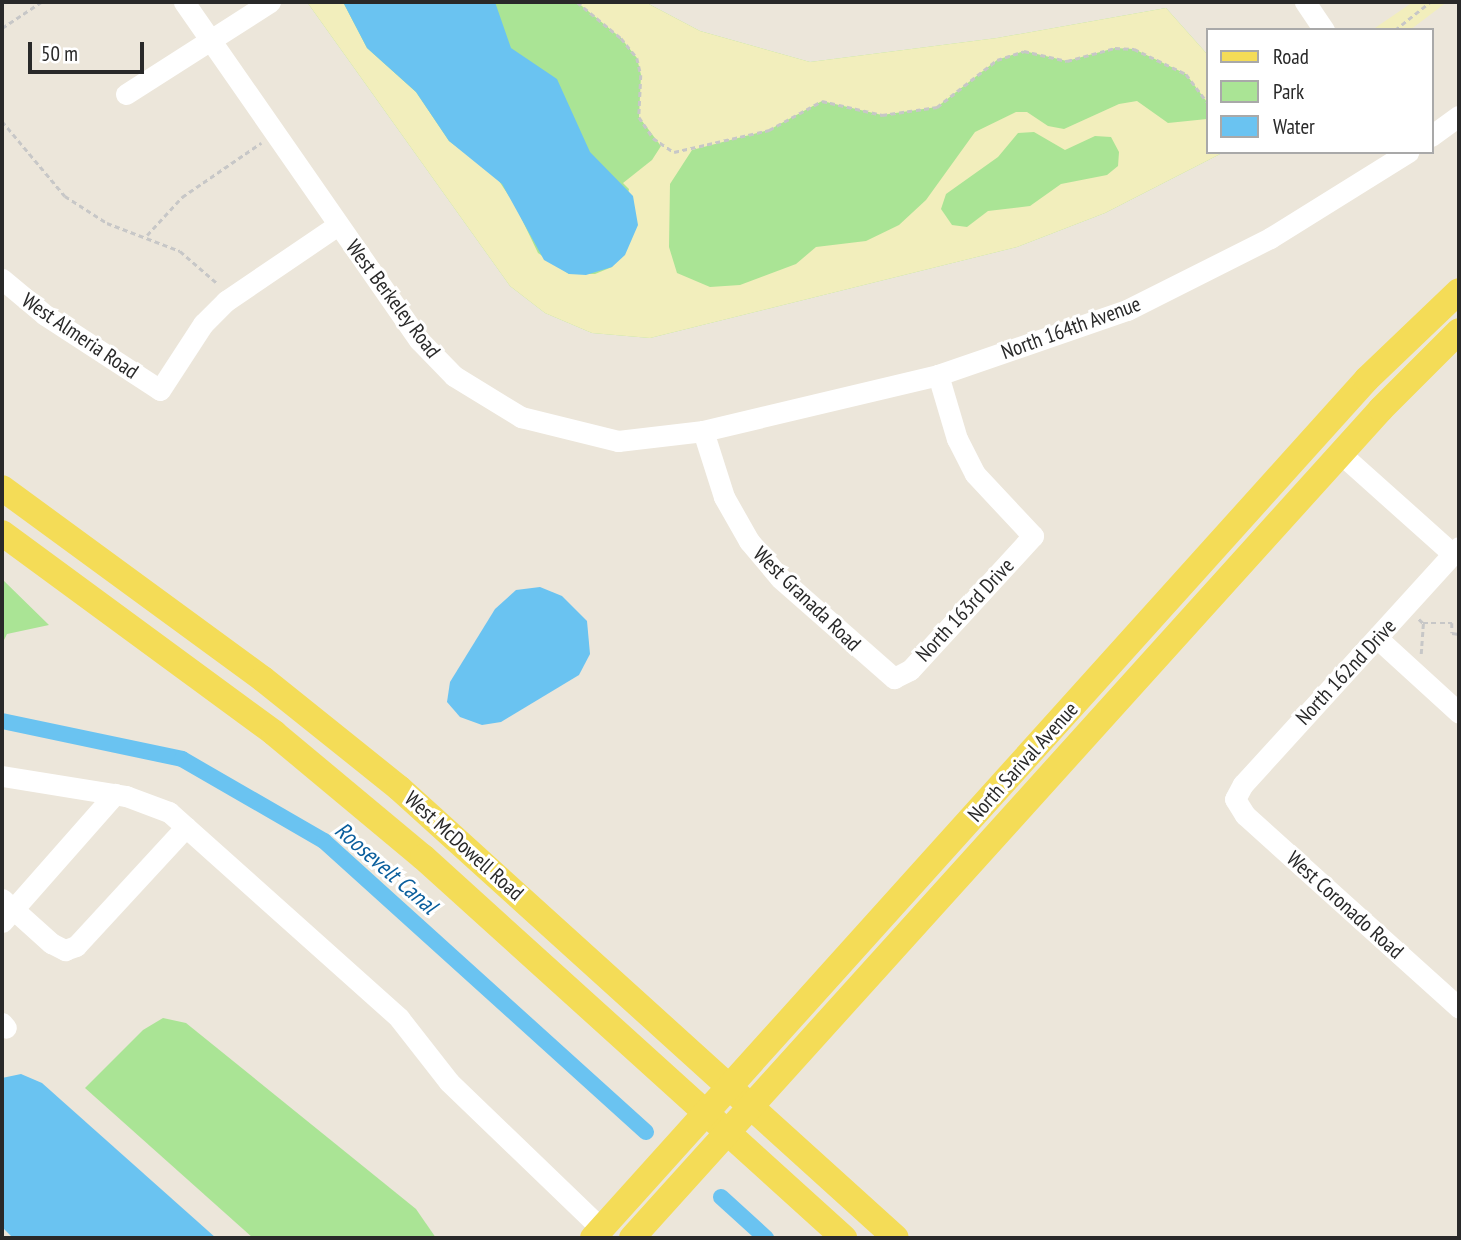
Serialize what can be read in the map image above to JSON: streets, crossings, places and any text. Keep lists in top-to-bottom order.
{
  "streets": {
    "main road": ["North Sarival Avenue", "West McDowell Road"],
    "street": [
      "West Berkeley Road",
      "North 164th Avenue",
      "West Almeria Road",
      "West Granada Road",
      "North 163rd Drive",
      "North 162nd Drive",
      "West Coronado Road"
    ]
  },
  "crossings": [
    ["West Berkeley Road", "North 164th Avenue"],
    ["West Berkeley Road", "West Granada Road"],
    ["North 164th Avenue", "West Granada Road"],
    ["North 164th Avenue", "North 163rd Drive"],
    ["West Granada Road", "North 163rd Drive"],
    ["North 162nd Drive", "West Coronado Road"],
    ["North Sarival Avenue", "West McDowell Road"]
  ],
  "water": ["Roosevelt Canal"],
  "legend": ["Road", "Park", "Water"],
  "scale_bar": "50 m"
}
